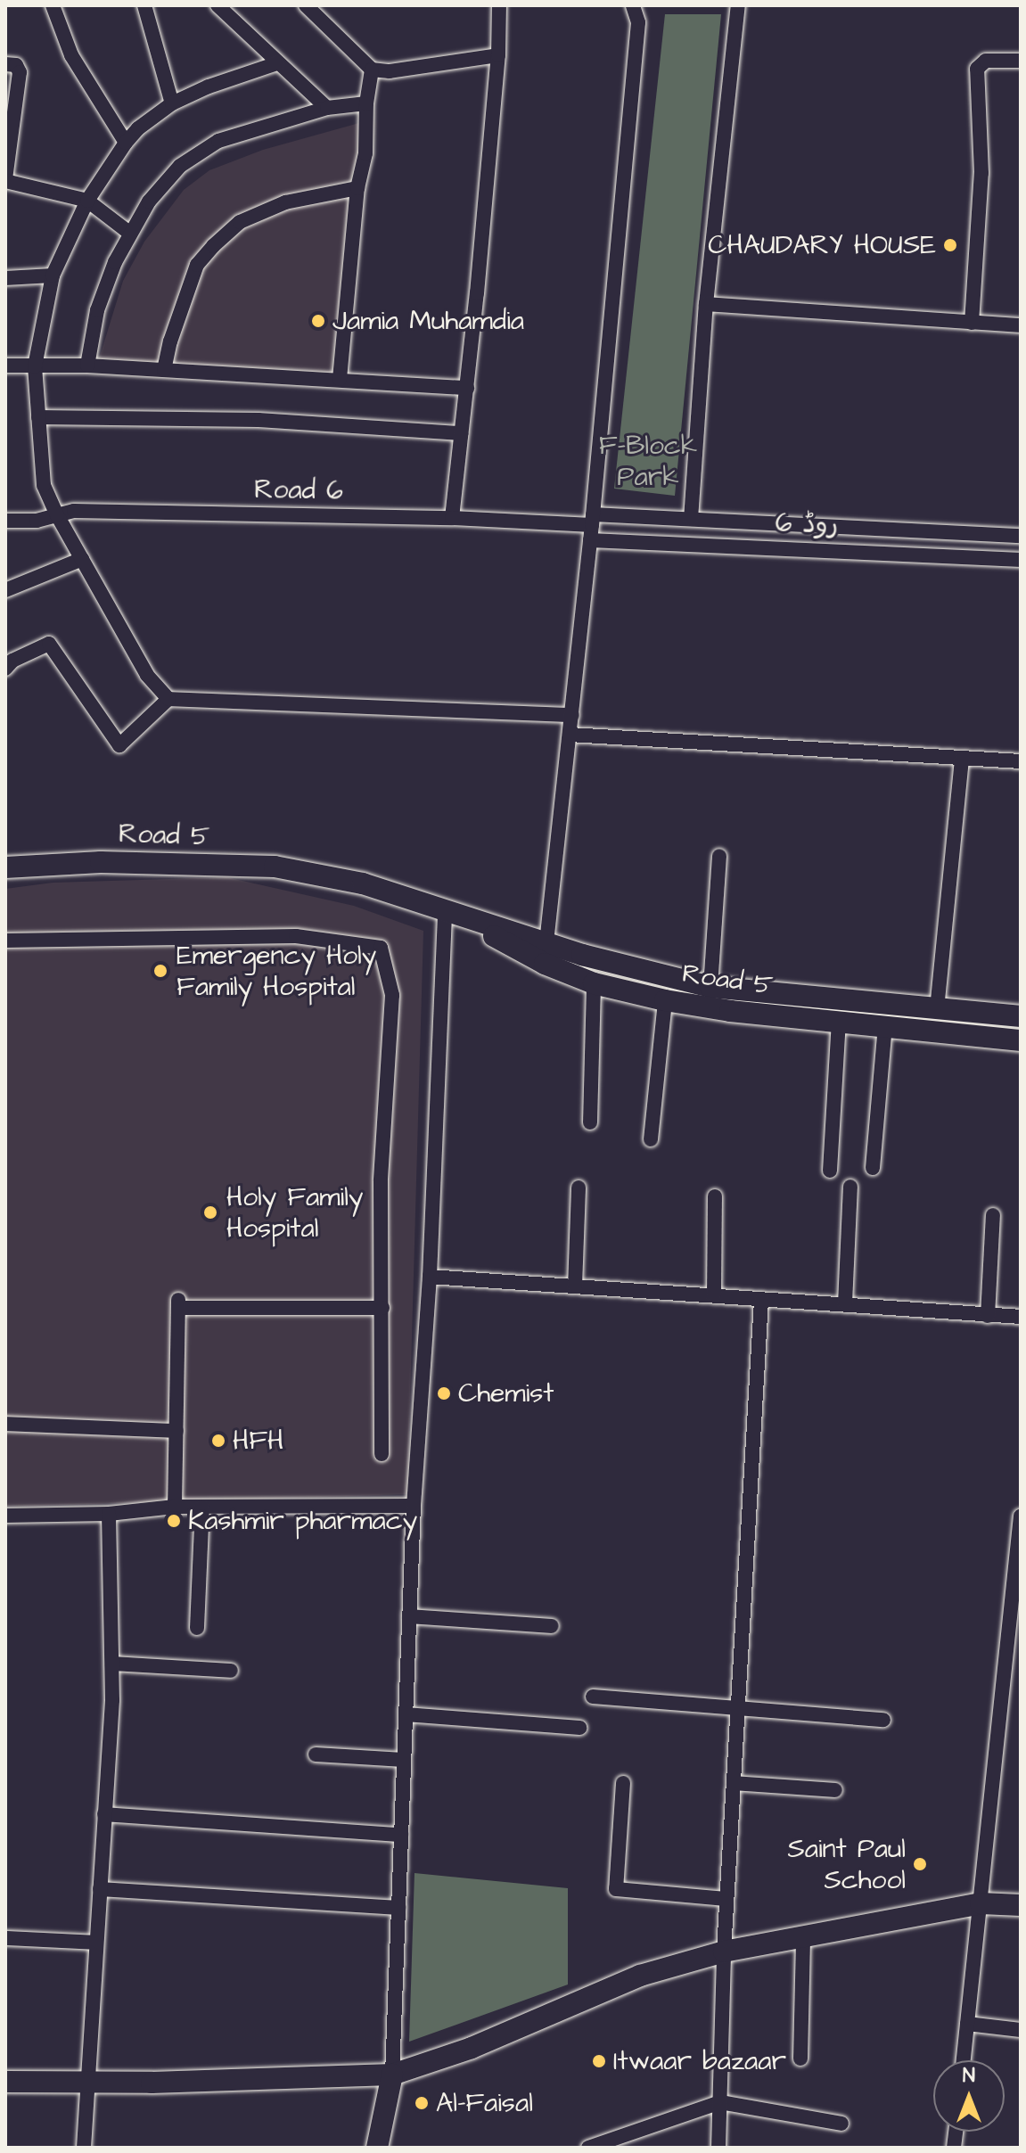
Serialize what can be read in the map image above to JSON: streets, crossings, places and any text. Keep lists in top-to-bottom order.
{
  "streets": {
    "main road": ["Road 5"],
    "street": ["Road 6", "روڈ 6"]
  },
  "crossings": [
    ["Road 6", "روڈ 6"]
  ],
  "parks": ["F-Block Park"],
  "places": [
    "CHAUDARY HOUSE",
    "Jamia Muhamdia",
    "Emergency Holy Family Hospital",
    "Holy Family Hospital",
    "Chemist",
    "HFH",
    "Kashmir pharmacy",
    "Saint Paul School",
    "Itwaar bazaar",
    "Al-Faisal"
  ],
  "north": "top"
}
